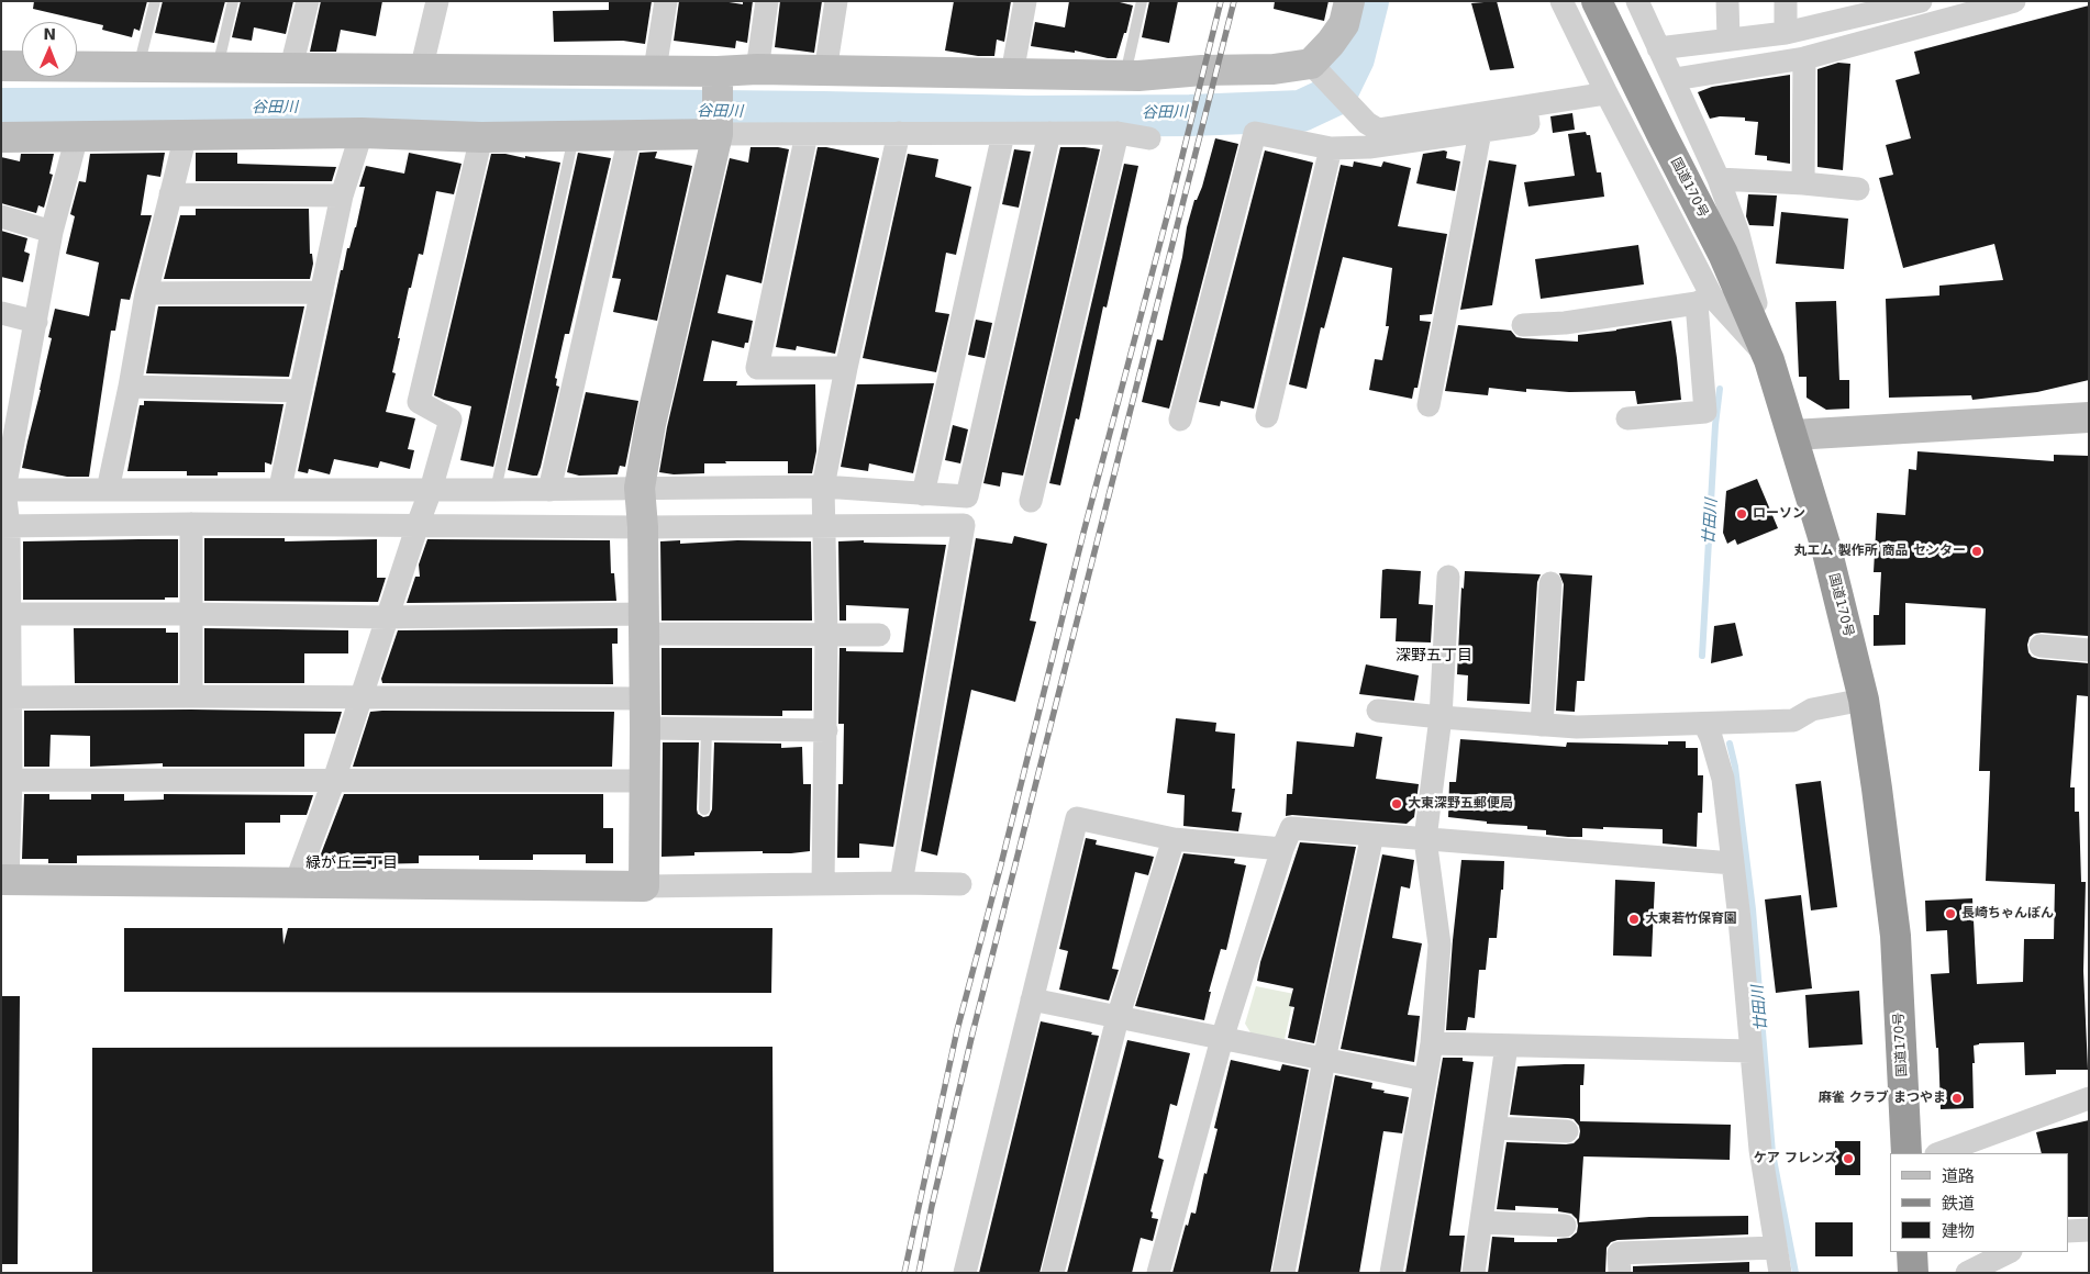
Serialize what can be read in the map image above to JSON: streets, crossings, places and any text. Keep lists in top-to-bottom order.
{
  "streets": {
    "highway": ["国道170号"]
  },
  "districts": ["深野五丁目", "緑が丘二丁目"],
  "water": ["谷田川", "廿田川"],
  "places": [
    "ローソン",
    "丸エム 製作所 商品 センター",
    "大東深野五郵便局",
    "長崎ちゃんぽん",
    "大東若竹保育園",
    "麻雀 クラブ まつやま",
    "ケア フレンズ"
  ],
  "legend": ["道路", "鉄道", "建物"],
  "north": "top"
}
